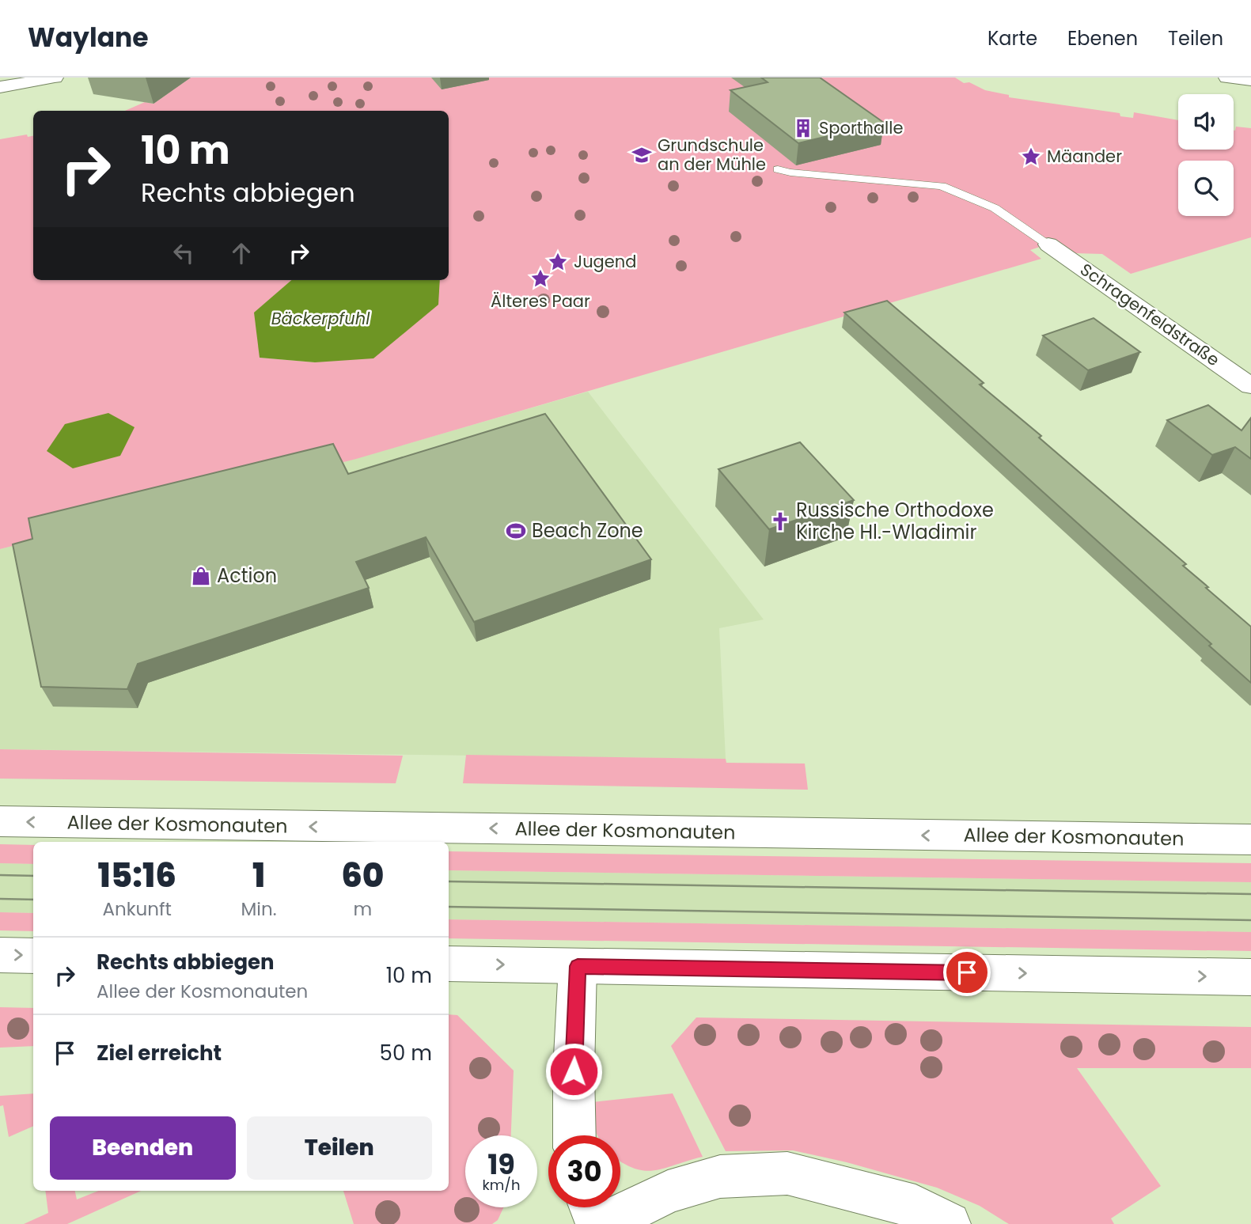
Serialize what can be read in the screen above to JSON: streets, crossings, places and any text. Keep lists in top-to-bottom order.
{
  "streets": {
    "main road": ["Schragenfeldstraße", "Allee der Kosmonauten"]
  },
  "water": ["Bäckerpfuhl"],
  "places": {
    "building": ["Sporthalle"],
    "school or university": ["Grundschule an der Mühle"],
    "place": ["Mäander", "Jugend", "Älteres Paar"],
    "church": ["Russische Orthodoxe Kirche Hl.-Wladimir"],
    "sports": ["Beach Zone"],
    "shop": ["Action"]
  },
  "page": {
    "header": "Waylane",
    "nav": ["Karte", "Ebenen", "Teilen"],
    "turn": ["10 m", "Rechts abbiegen"],
    "eta": [
      "15:16",
      "Ankunft",
      "1",
      "Min.",
      "60",
      "m"
    ],
    "list": [
      {
        "name": "Rechts abbiegen",
        "note": "Allee der Kosmonauten",
        "value": "10 m"
      },
      {
        "name": "Ziel erreicht",
        "value": "50 m"
      }
    ],
    "buttons": ["Beenden", "Teilen"],
    "speed": "19 km/h",
    "limit": "30"
  }
}
